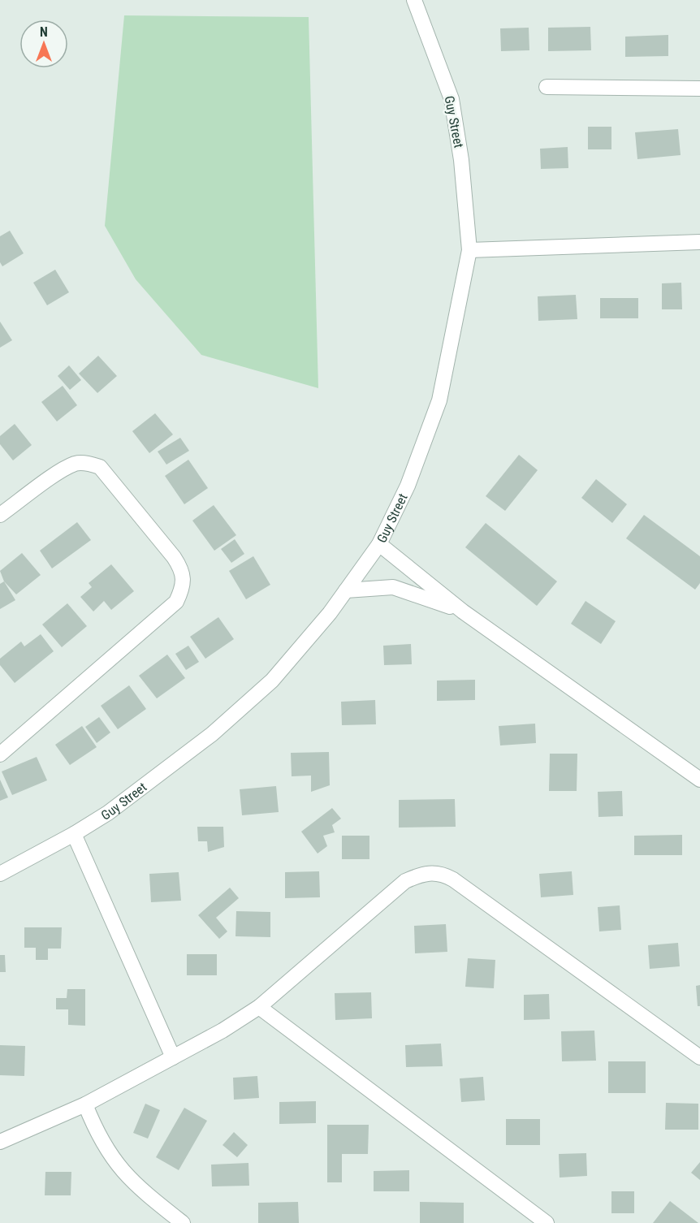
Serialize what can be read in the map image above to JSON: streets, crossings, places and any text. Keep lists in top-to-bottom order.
{
  "streets": {
    "street": ["Guy Street"]
  },
  "north": "top"
}
